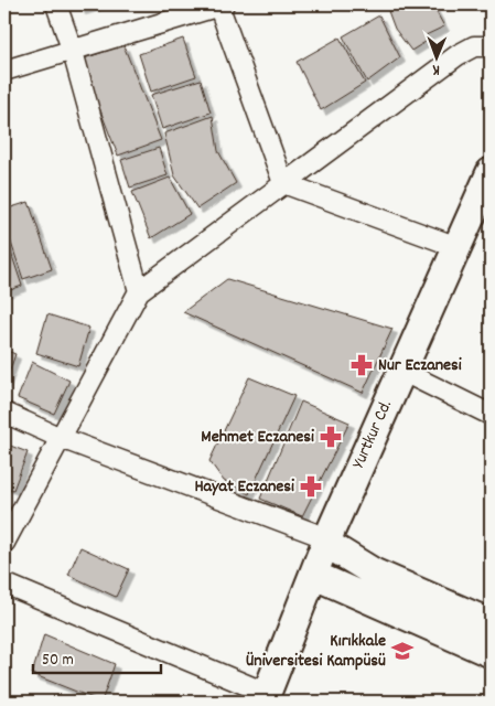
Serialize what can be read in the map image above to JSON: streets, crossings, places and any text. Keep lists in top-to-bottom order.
{
  "streets": {
    "street": ["Yurtkur Cd."]
  },
  "places": {
    "pharmacy": ["Nur Eczanesi", "Mehmet Eczanesi", "Hayat Eczanesi"],
    "school or university": ["Kırıkkale Üniversitesi Kampüsü"]
  },
  "scale_bar": "50 m",
  "north": "bottom"
}
